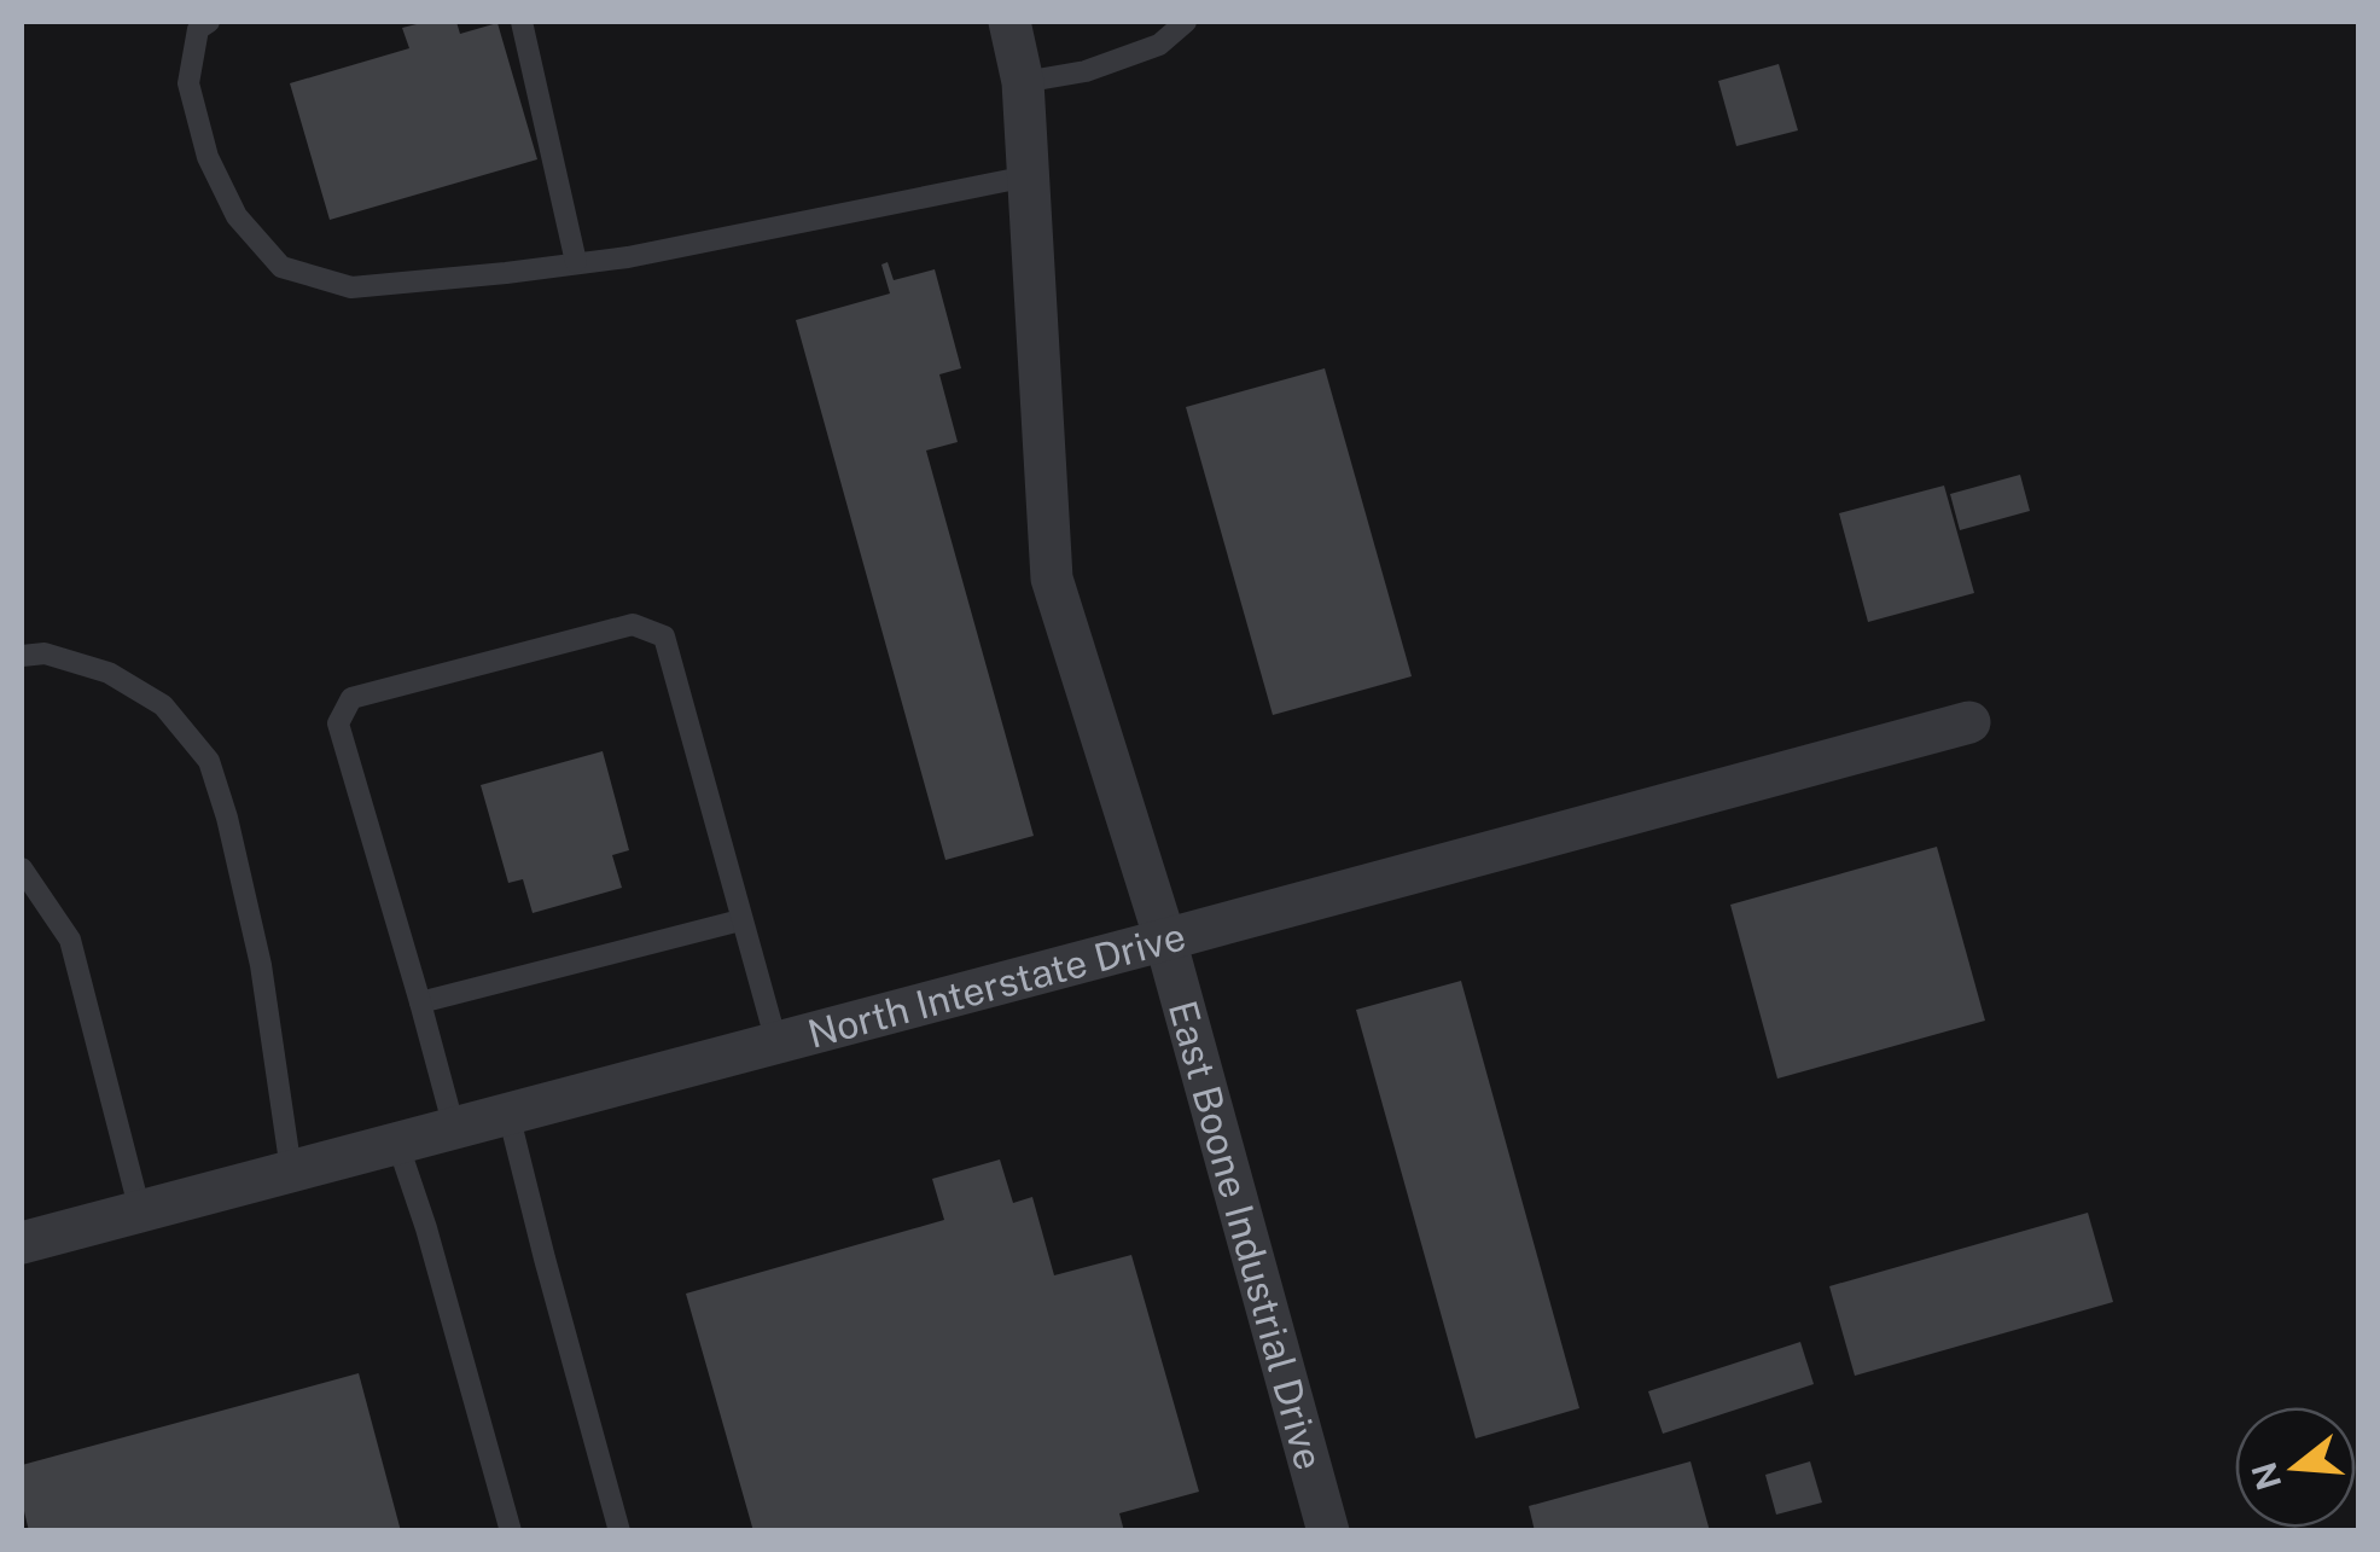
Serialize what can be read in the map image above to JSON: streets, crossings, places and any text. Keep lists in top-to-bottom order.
{
  "streets": {
    "street": ["North Interstate Drive", "East Boone Industrial Drive"]
  },
  "crossings": [
    ["North Interstate Drive", "East Boone Industrial Drive"]
  ],
  "north": "left"
}
